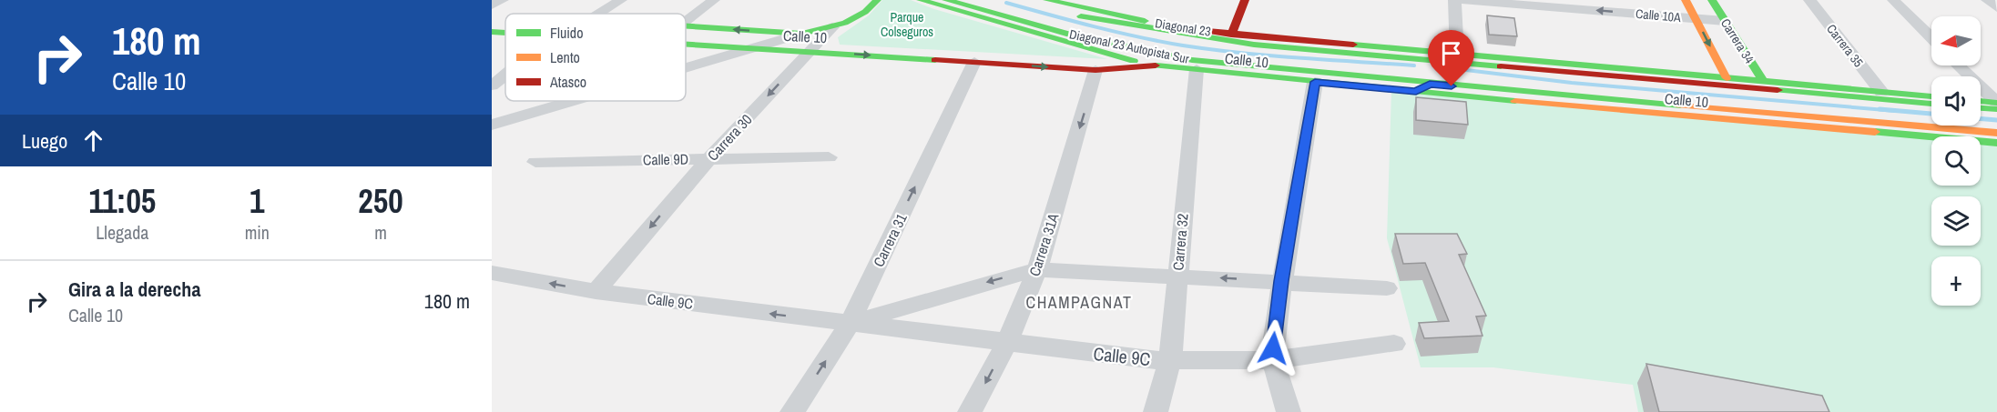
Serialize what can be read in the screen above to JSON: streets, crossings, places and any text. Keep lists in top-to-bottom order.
{
  "streets": {
    "street": [
      "Calle 10A",
      "Diagonal 23",
      "Calle 10",
      "Carrera 34",
      "Carrera 35",
      "Diagonal 23 Autopista Sur",
      "Carrera 30",
      "Calle 9D",
      "Carrera 31",
      "Carrera 32",
      "Carrera 31A",
      "Calle 9C"
    ]
  },
  "crossings": [
    ["Calle 10A", "Carrera 34"],
    ["Diagonal 23", "Calle 10"],
    ["Diagonal 23", "Diagonal 23 Autopista Sur"],
    ["Calle 10", "Carrera 34"],
    ["Calle 10", "Carrera 35"],
    ["Calle 10", "Diagonal 23 Autopista Sur"],
    ["Calle 10", "Carrera 30"],
    ["Calle 10", "Carrera 31"],
    ["Calle 10", "Carrera 32"],
    ["Calle 10", "Carrera 31A"],
    ["Carrera 30", "Calle 9D"],
    ["Carrera 30", "Calle 9C"],
    ["Carrera 31", "Calle 9C"],
    ["Carrera 32", "Calle 9C"],
    ["Carrera 31A", "Calle 9C"]
  ],
  "one_way": [
    "Calle 10A",
    "Carrera 30",
    "Carrera 31",
    "Carrera 31A"
  ],
  "districts": ["CHAMPAGNAT"],
  "parks": ["Parque Colseguros"],
  "legend": ["Fluido", "Lento", "Atasco"],
  "north": "left",
  "page": {
    "turn": ["180 m", "Calle 10"],
    "map_buttons": "+",
    "then": "Luego",
    "eta": [
      "11:05",
      "Llegada",
      "1",
      "min",
      "250",
      "m"
    ],
    "list": [
      {
        "name": "Gira a la derecha",
        "note": "Calle 10",
        "value": "180 m"
      }
    ]
  }
}
